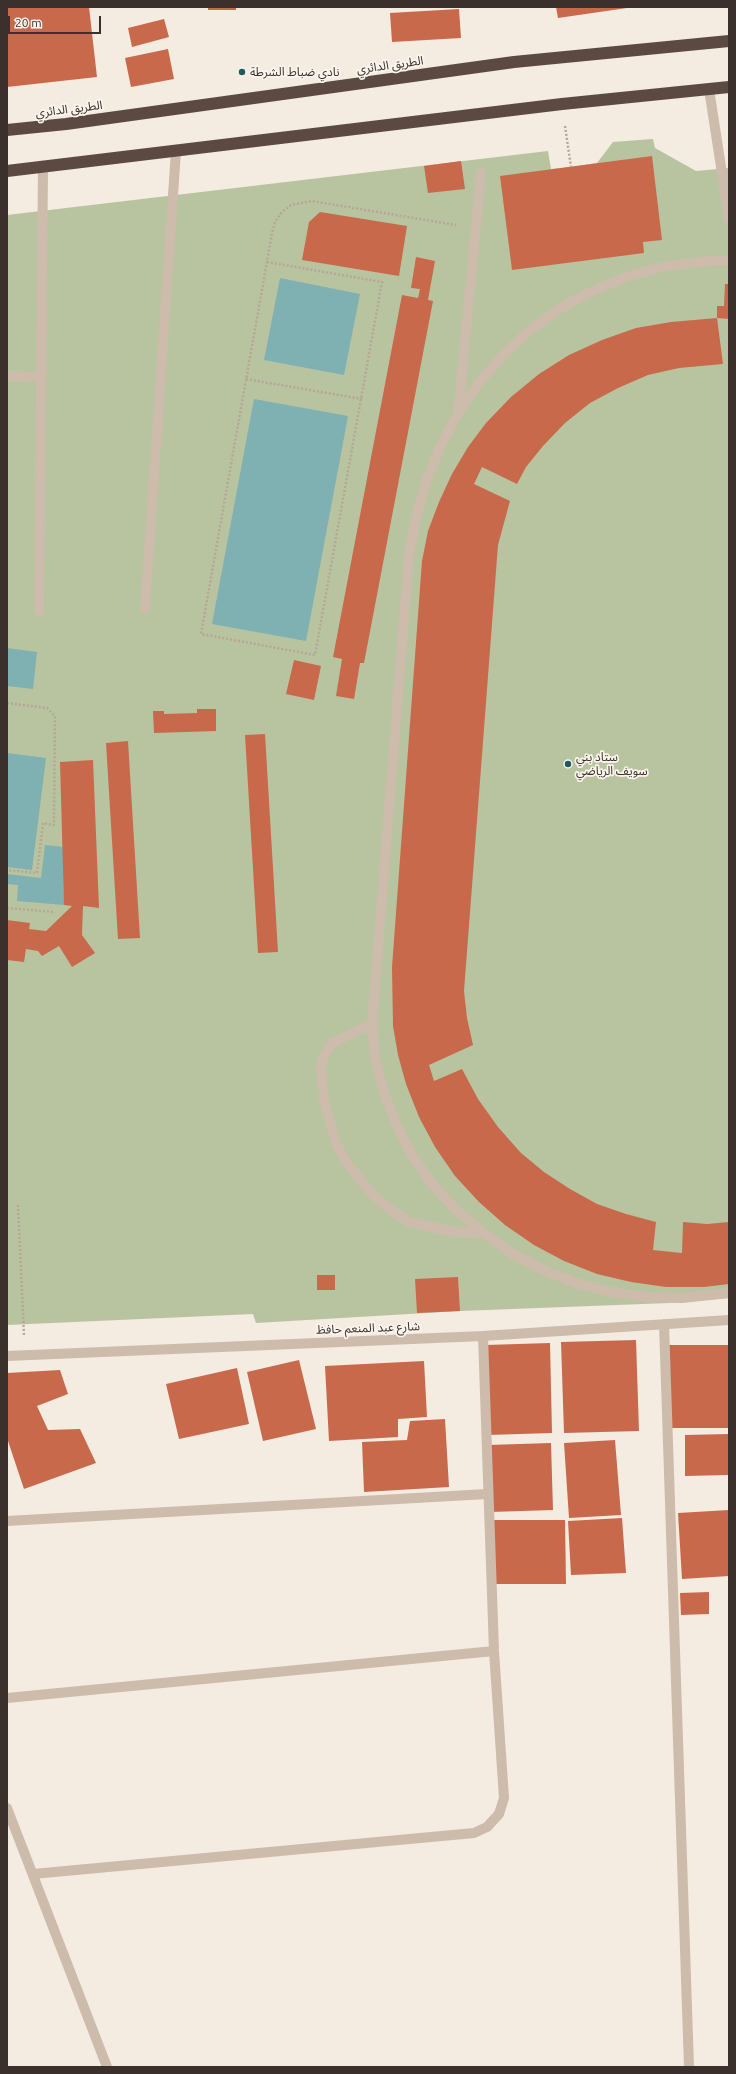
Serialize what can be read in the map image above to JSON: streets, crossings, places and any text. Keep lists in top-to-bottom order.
{
  "streets": {
    "highway": ["الطريق الدائري"],
    "street": ["شارع عبد المنعم حافظ"]
  },
  "places": ["نادي ضباط الشرطة", "ستاد بني سويف الرياضي"],
  "scale_bar": "20 m"
}
